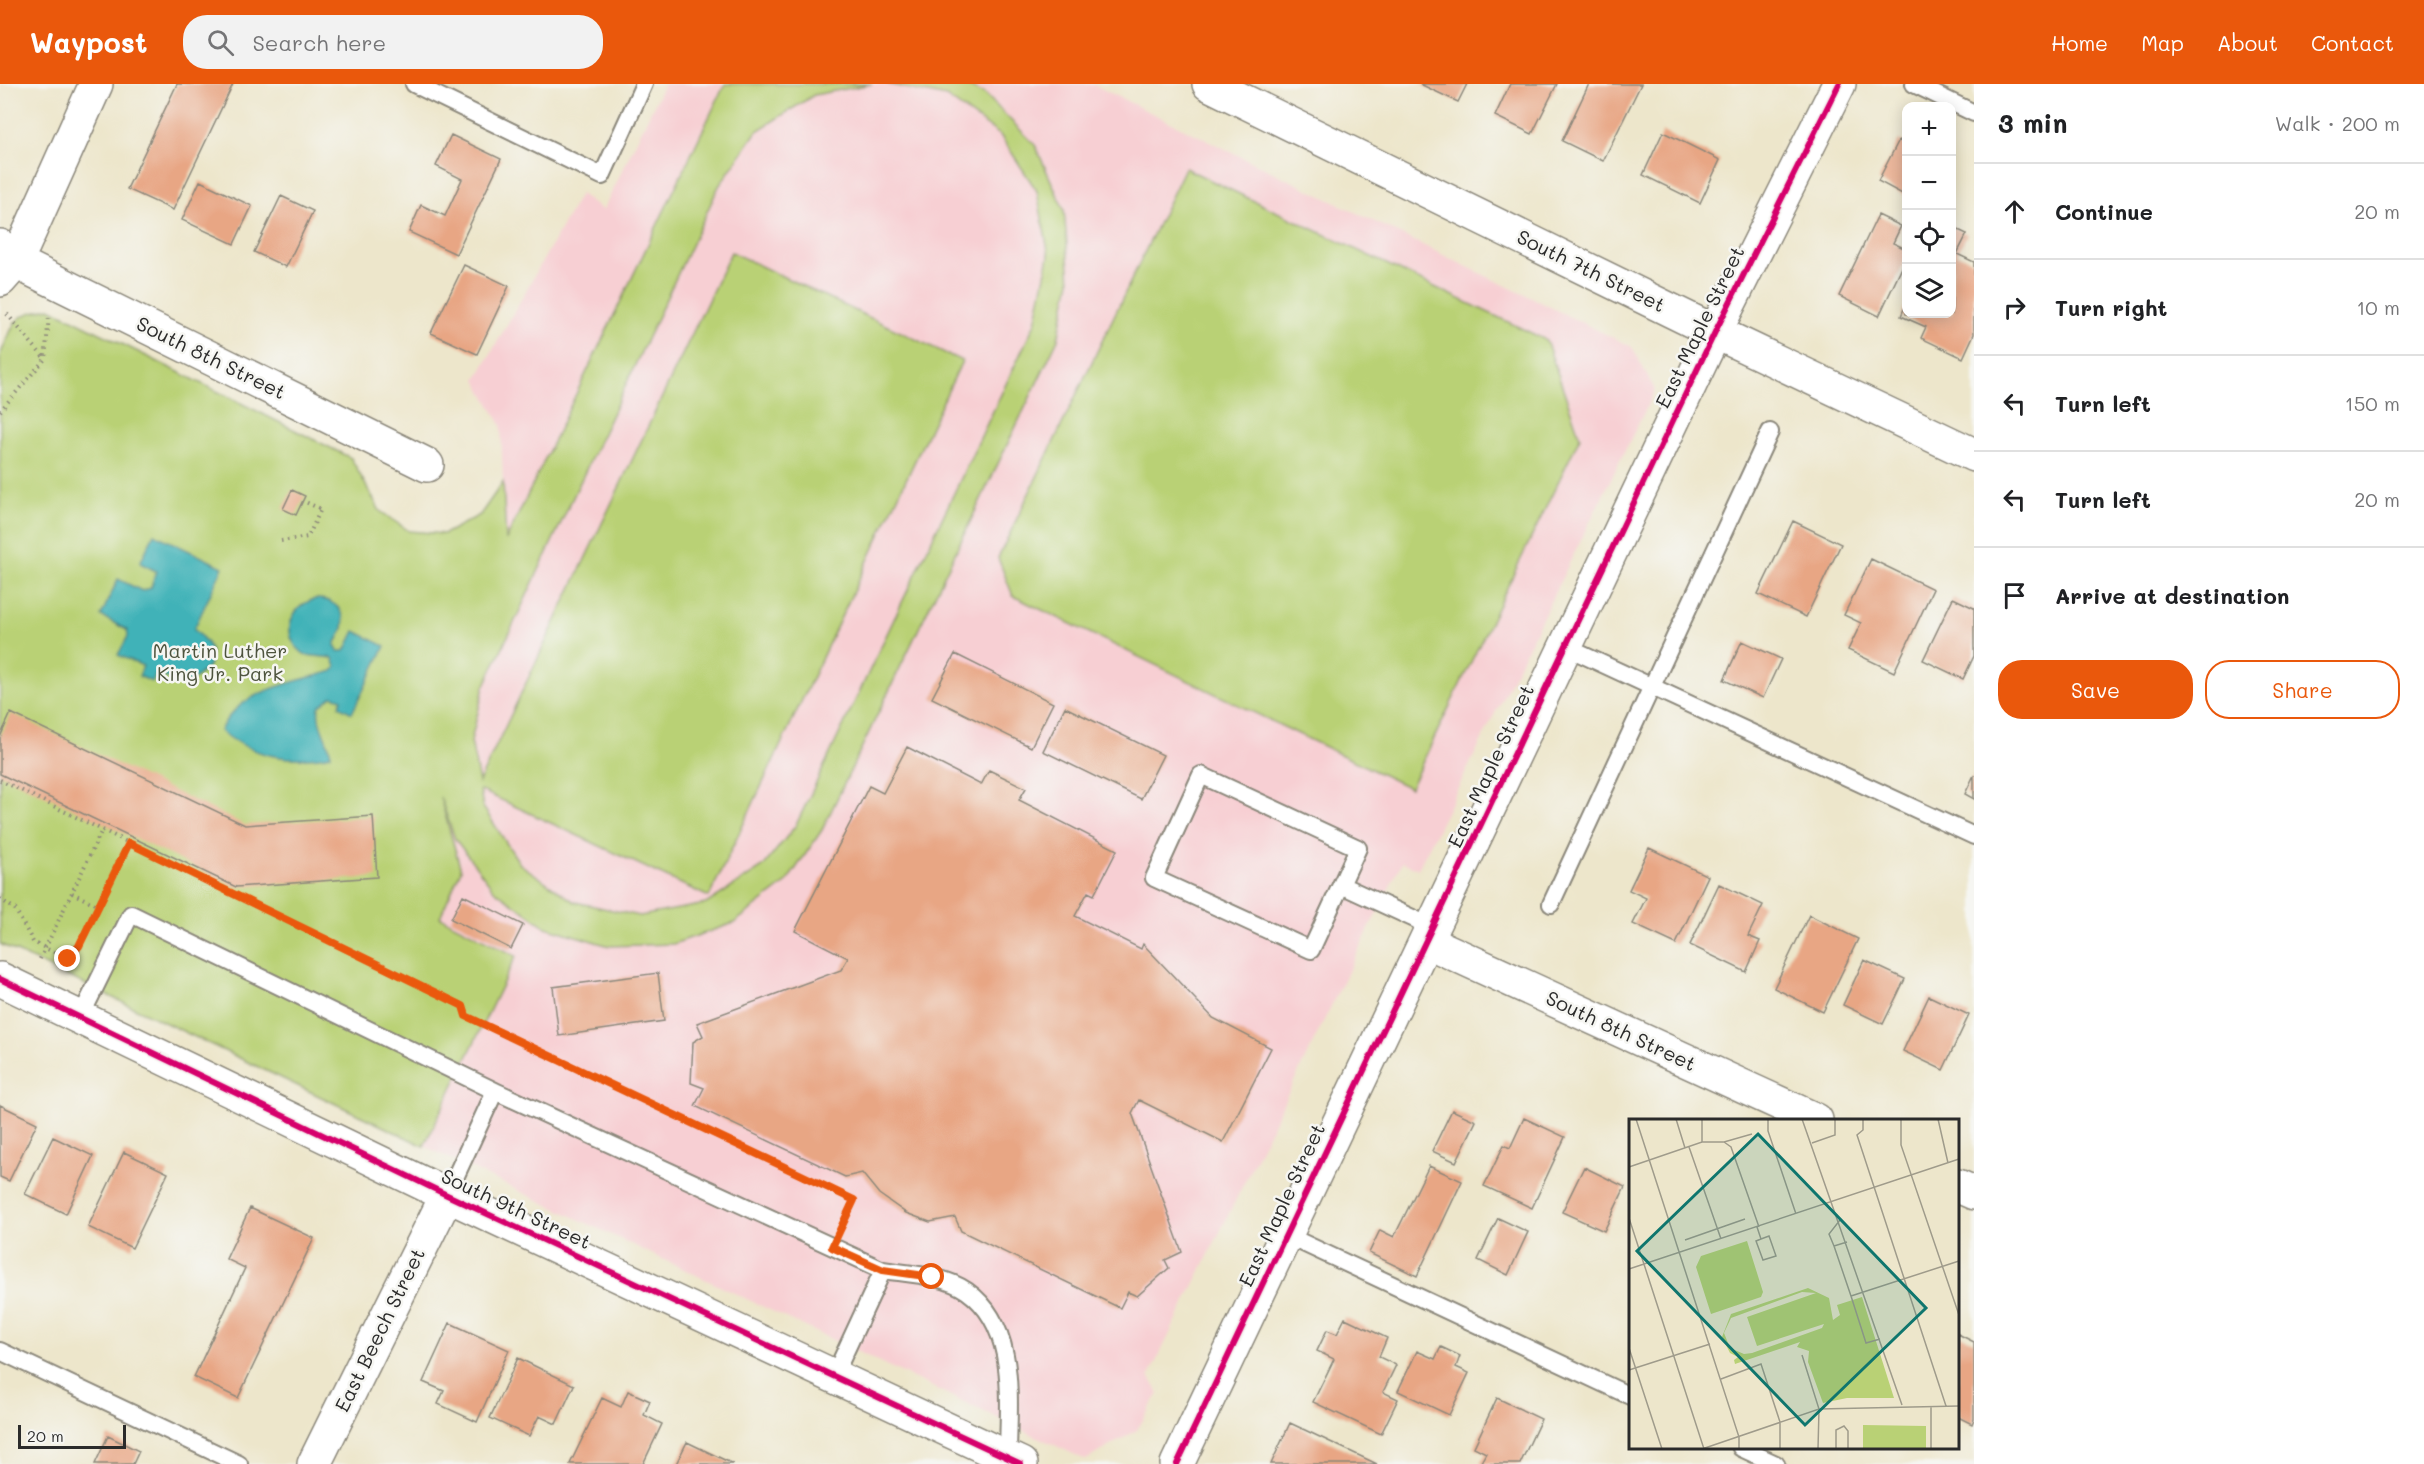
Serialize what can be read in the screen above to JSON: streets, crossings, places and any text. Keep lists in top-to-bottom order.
{
  "streets": {
    "street": [
      "South 7th Street",
      "East Maple Street",
      "South 8th Street",
      "South 9th Street",
      "East Beech Street"
    ]
  },
  "crossings": [
    ["South 7th Street", "East Maple Street"],
    ["East Maple Street", "South 8th Street"],
    ["South 9th Street", "East Beech Street"]
  ],
  "parks": ["Martin Luther King Jr. Park"],
  "scale_bar": "20 m",
  "page": {
    "header": "Waypost",
    "search": "Search here",
    "nav": [
      "Home",
      "Map",
      "About",
      "Contact"
    ],
    "heading": ["3 min", "Walk · 200 m"],
    "map_buttons": ["+", "−"],
    "list": [
      ["Continue", "20 m"],
      ["Turn right", "10 m"],
      ["Turn left", "150 m"],
      ["Turn left", "20 m"],
      "Arrive at destination"
    ],
    "buttons": ["Save", "Share"],
    "scale": "20 m"
  }
}
